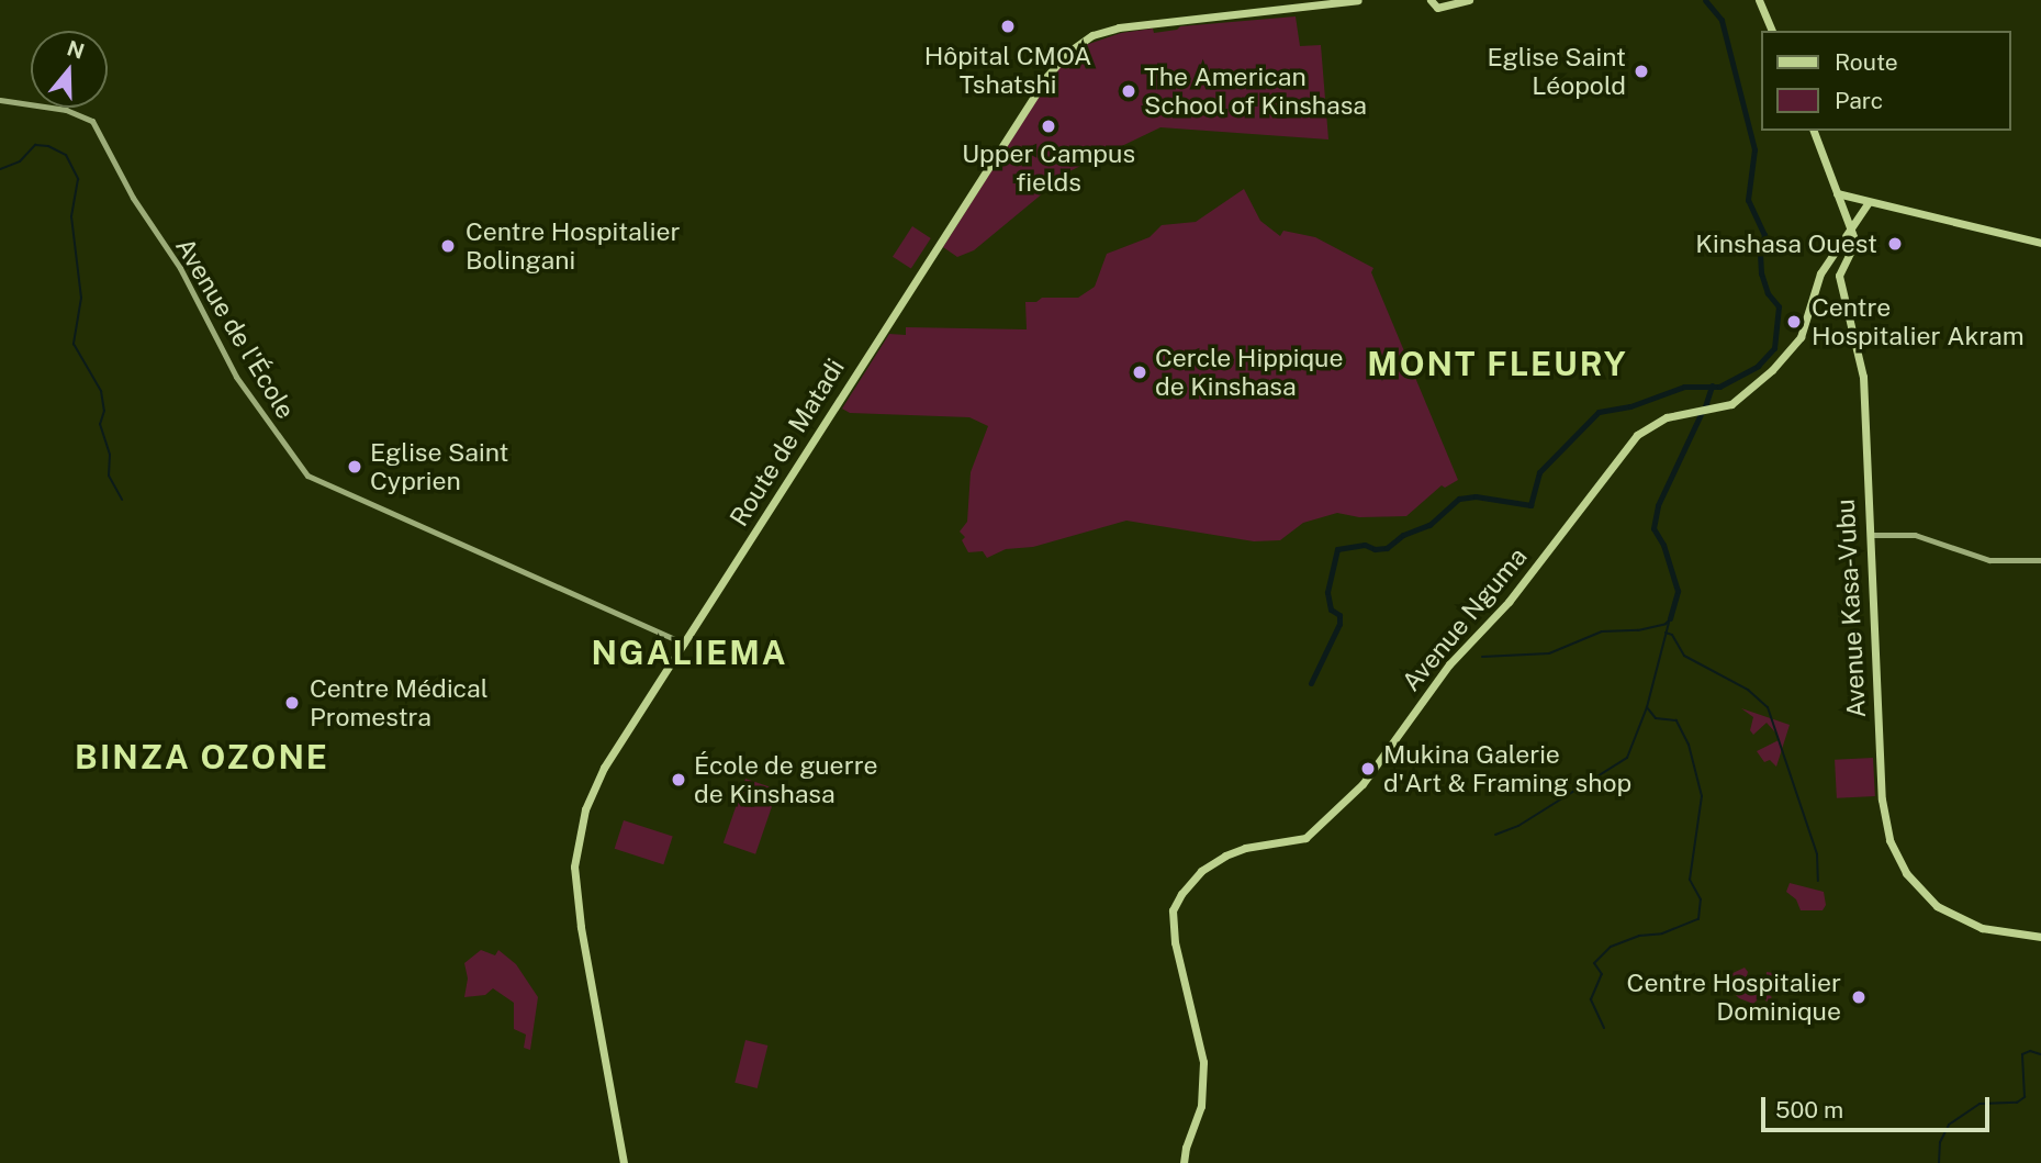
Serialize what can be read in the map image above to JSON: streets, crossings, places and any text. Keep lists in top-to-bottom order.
{
  "streets": {
    "main road": [
      "Avenue de l'École",
      "Route de Matadi",
      "Avenue Kasa-Vubu",
      "Avenue Nguma"
    ]
  },
  "crossings": [
    ["Avenue de l'École", "Route de Matadi"],
    ["Avenue Kasa-Vubu", "Avenue Nguma"]
  ],
  "districts": ["MONT FLEURY", "NGALIEMA", "BINZA OZONE"],
  "places": [
    "Hôpital CMOA Tshatshi",
    "Eglise Saint Léopold",
    "The American School of Kinshasa",
    "Upper Campus fields",
    "Kinshasa Ouest",
    "Centre Hospitalier Bolingani",
    "Centre Hospitalier Akram",
    "Cercle Hippique de Kinshasa",
    "Eglise Saint Cyprien",
    "Centre Médical Promestra",
    "Mukina Galerie d'Art & Framing shop",
    "École de guerre de Kinshasa",
    "Centre Hospitalier Dominique"
  ],
  "legend": ["Route", "Parc"],
  "scale_bar": "500 m",
  "north": "top"
}
